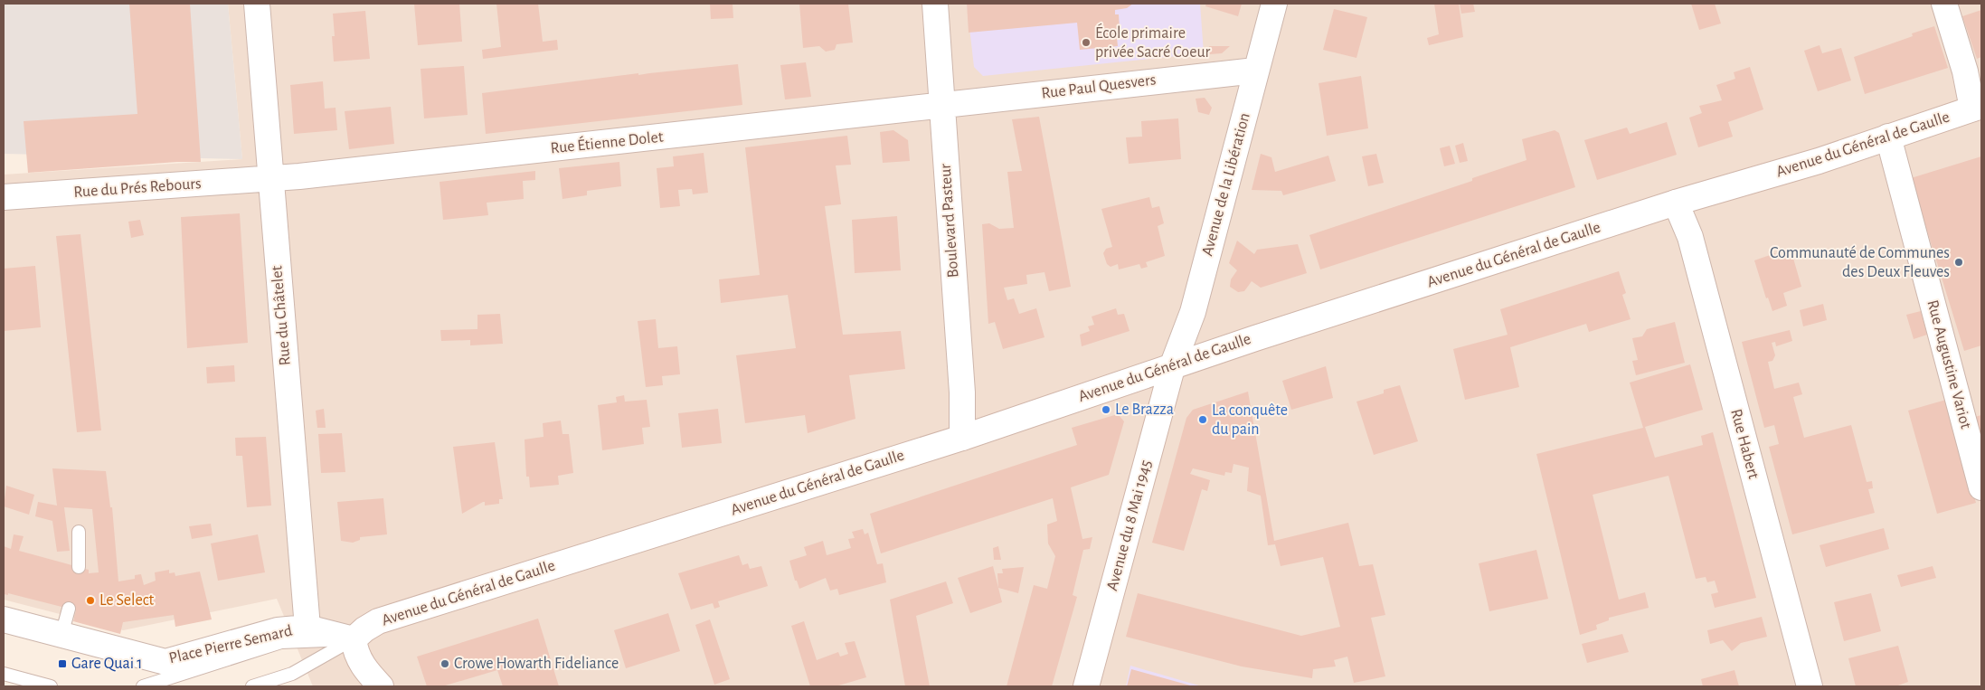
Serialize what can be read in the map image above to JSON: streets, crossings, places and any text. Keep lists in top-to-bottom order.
{
  "streets": {
    "street": [
      "Rue Paul Quesvers",
      "Rue Étienne Dolet",
      "Avenue du Général de Gaulle",
      "Avenue de la Libération",
      "Rue du Prés Rebours",
      "Boulevard Pasteur",
      "Rue du Châtelet",
      "Rue Augustine Variot",
      "Rue Habert",
      "Avenue du 8 Mai 1945",
      "Place Pierre Semard"
    ]
  },
  "crossings": [
    ["Rue Paul Quesvers", "Rue Étienne Dolet"],
    ["Rue Paul Quesvers", "Avenue de la Libération"],
    ["Rue Paul Quesvers", "Boulevard Pasteur"],
    ["Rue Étienne Dolet", "Rue du Prés Rebours"],
    ["Rue Étienne Dolet", "Boulevard Pasteur"],
    ["Rue Étienne Dolet", "Rue du Châtelet"],
    ["Avenue du Général de Gaulle", "Avenue de la Libération"],
    ["Avenue du Général de Gaulle", "Boulevard Pasteur"],
    ["Avenue du Général de Gaulle", "Rue Augustine Variot"],
    ["Avenue du Général de Gaulle", "Rue Habert"],
    ["Avenue du Général de Gaulle", "Avenue du 8 Mai 1945"],
    ["Avenue du Général de Gaulle", "Place Pierre Semard"],
    ["Avenue de la Libération", "Avenue du 8 Mai 1945"],
    ["Rue du Prés Rebours", "Rue du Châtelet"],
    ["Rue du Châtelet", "Place Pierre Semard"]
  ],
  "places": {
    "other": [
      "École primaire privée Sacré Coeur",
      "Communauté de Communes des Deux Fleuves",
      "Le Brazza",
      "La conquête du pain",
      "Le Select",
      "Crowe Howarth Fideliance"
    ],
    "transit": ["Gare Quai 1"]
  }
}
